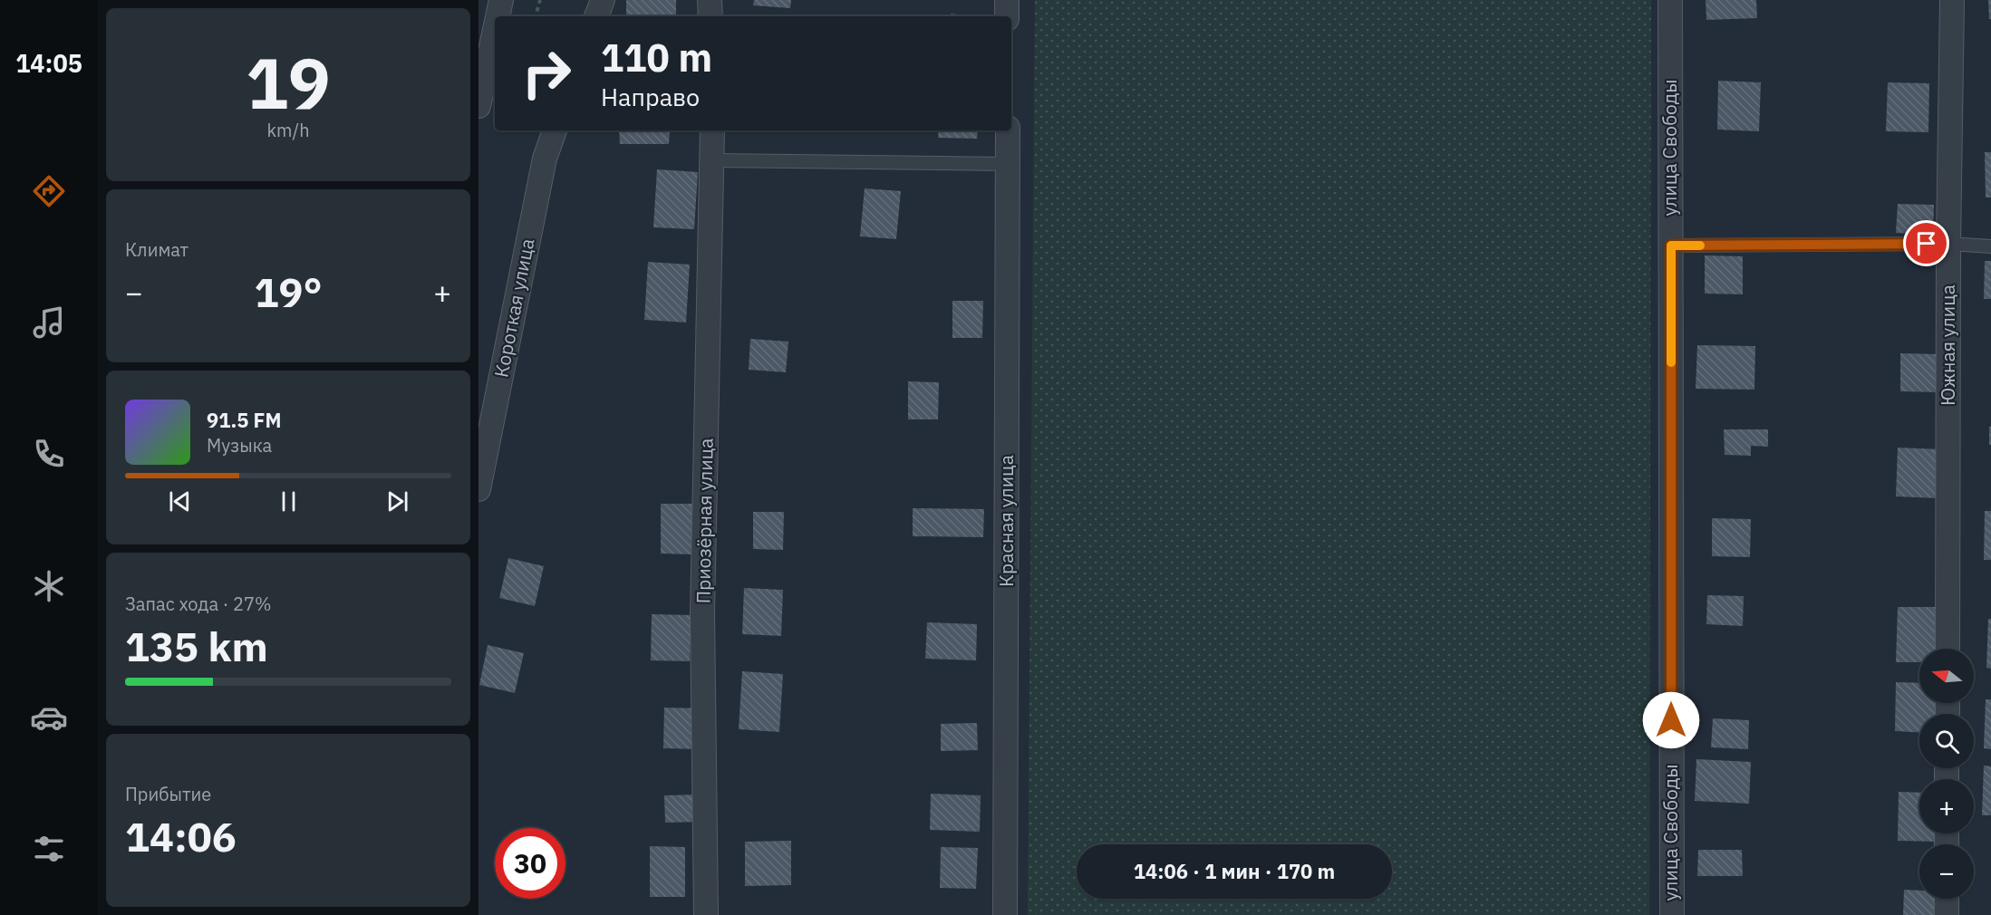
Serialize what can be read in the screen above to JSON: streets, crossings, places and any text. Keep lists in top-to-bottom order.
{
  "streets": {
    "street": [
      "улица Свободы",
      "Короткая улица",
      "Южная улица",
      "Приозёрная улица",
      "Красная улица"
    ]
  },
  "north": "left",
  "page": {
    "tabs": "14:05",
    "tile": [
      ["19", "km/h"],
      "Климат",
      ["Запас хода · 27%", "135 km"],
      ["Прибытие", "14:06"]
    ],
    "turn": ["110 m", "Направо"],
    "heat": ["−", "19°", "+"],
    "song": ["91.5 FM", "Музыка"],
    "map_buttons": ["+", "−"],
    "limit": "30",
    "trip": "14:06 · 1 мин · 170 m"
  }
}
